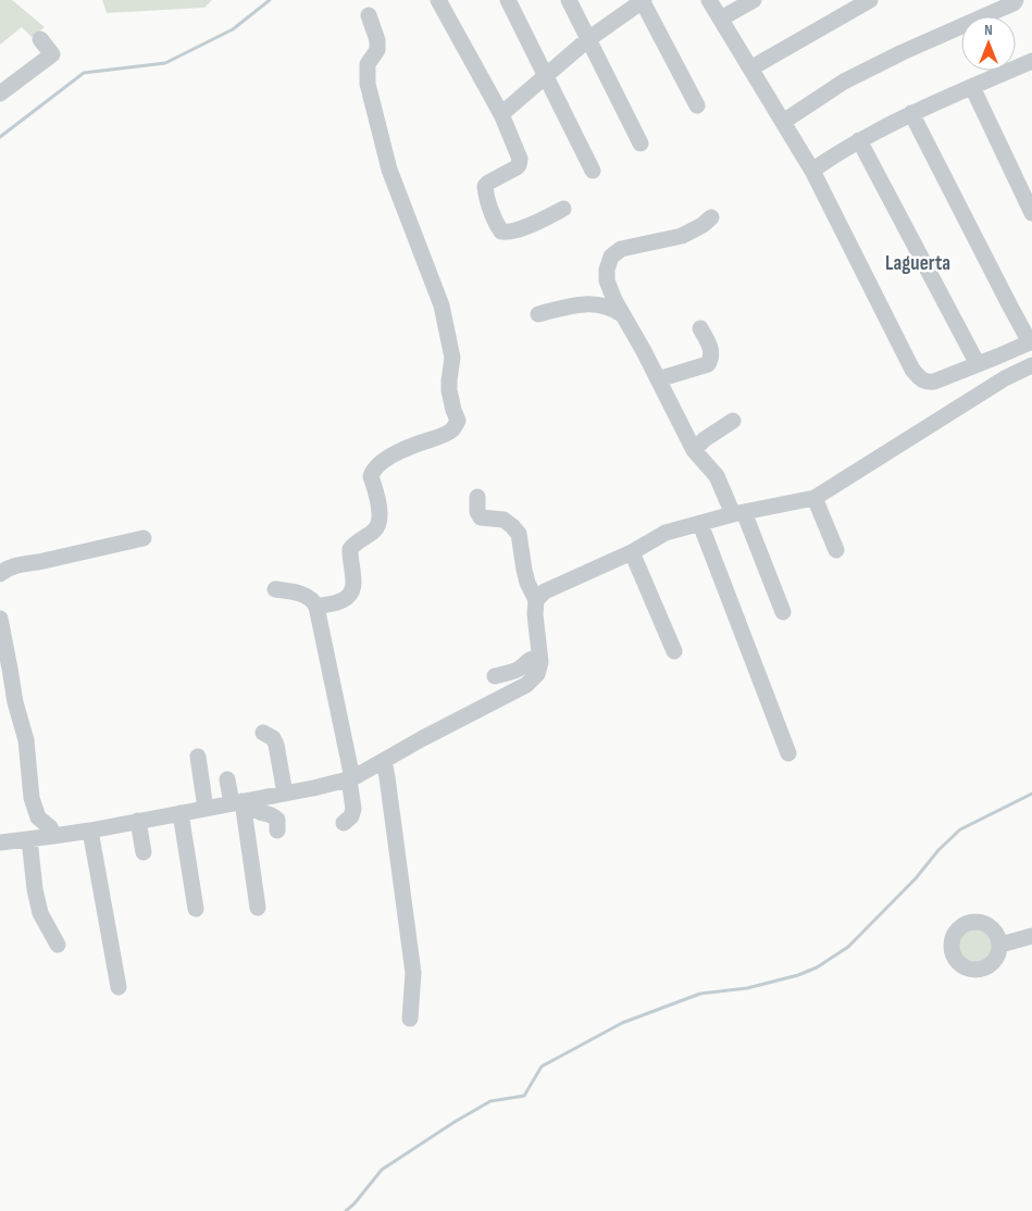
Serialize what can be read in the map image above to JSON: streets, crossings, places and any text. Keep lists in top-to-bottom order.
{
  "districts": ["Laguerta"],
  "north": "top"
}
